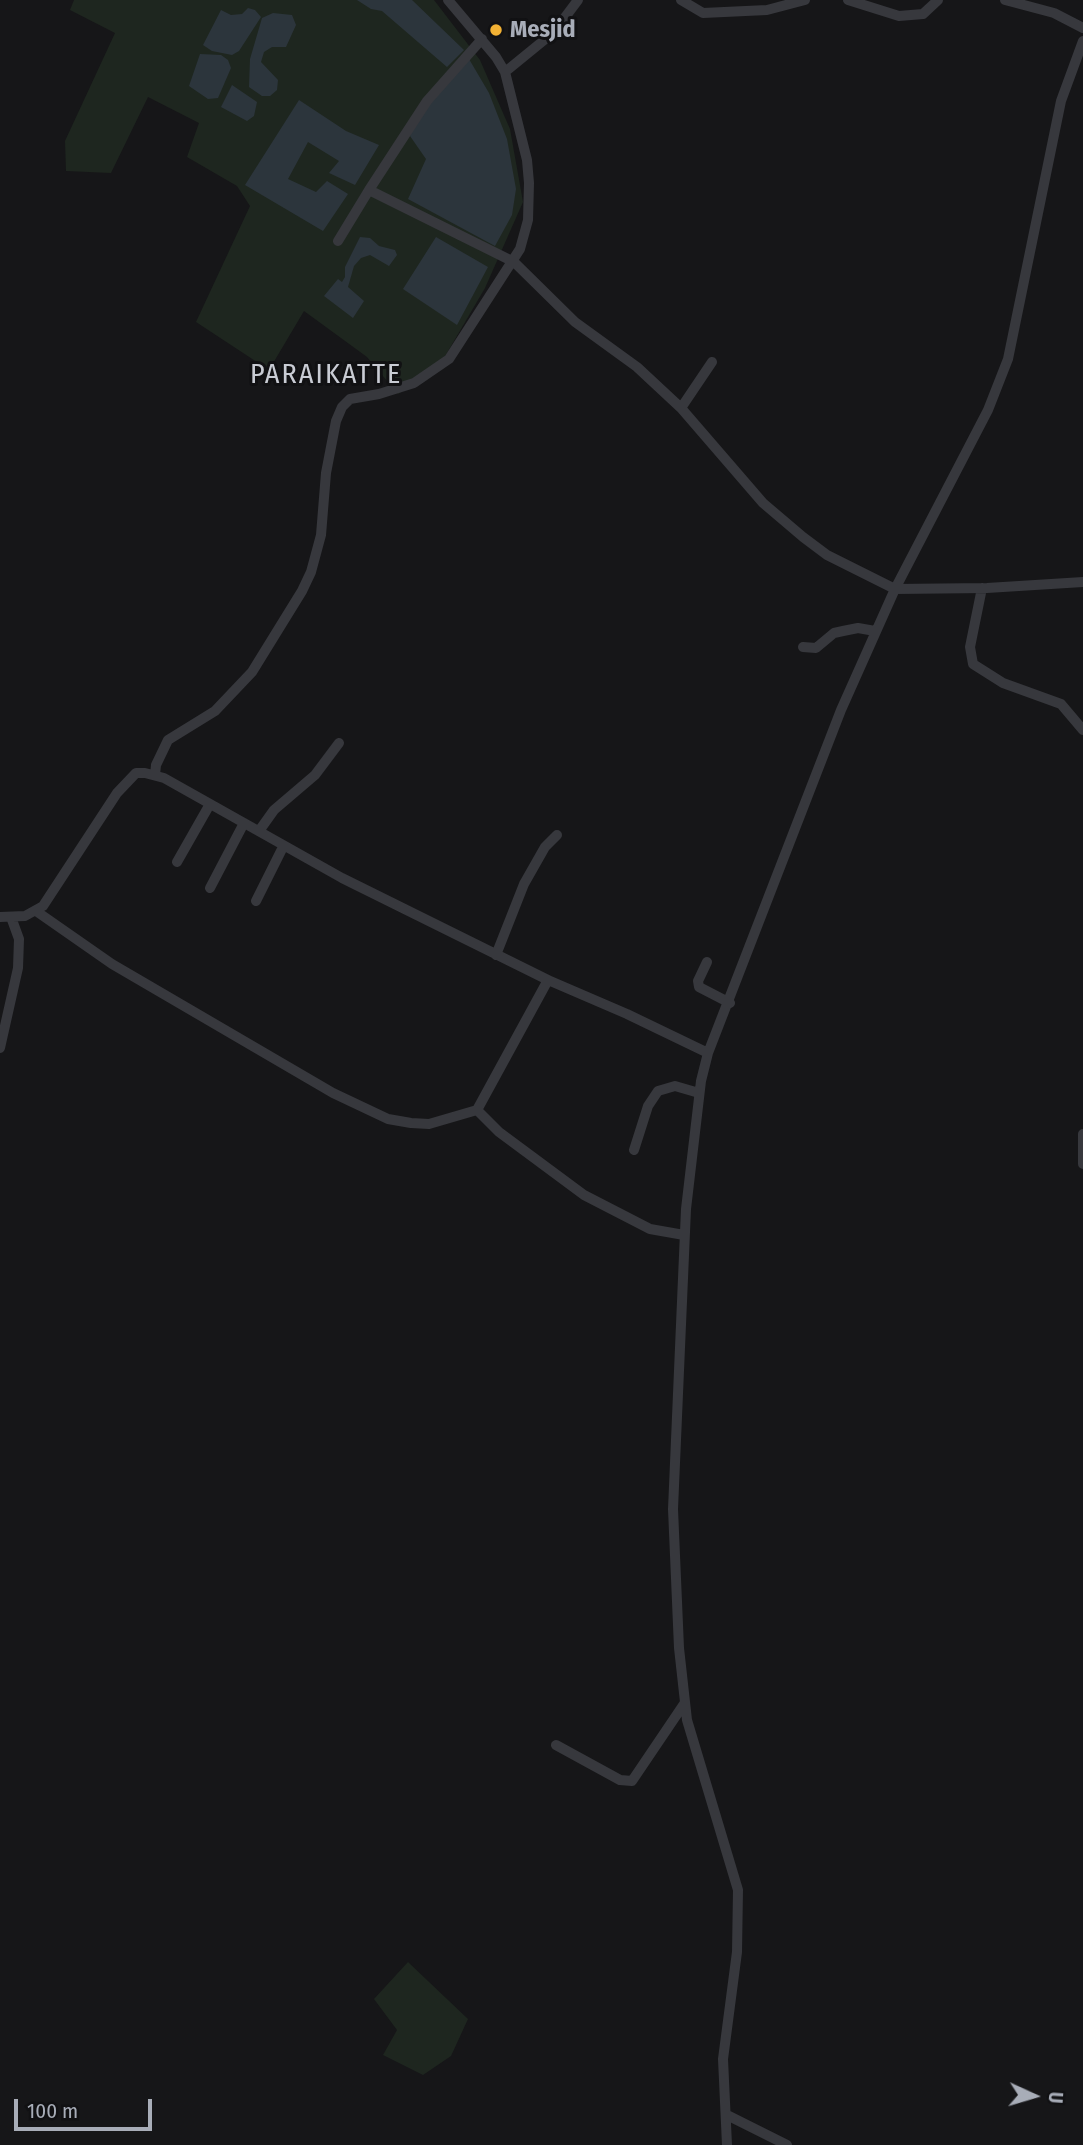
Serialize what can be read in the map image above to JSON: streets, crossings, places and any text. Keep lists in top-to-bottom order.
{
  "districts": ["PARAIKATTE"],
  "places": ["Mesjid"],
  "scale_bar": "100 m",
  "north": "right"
}
